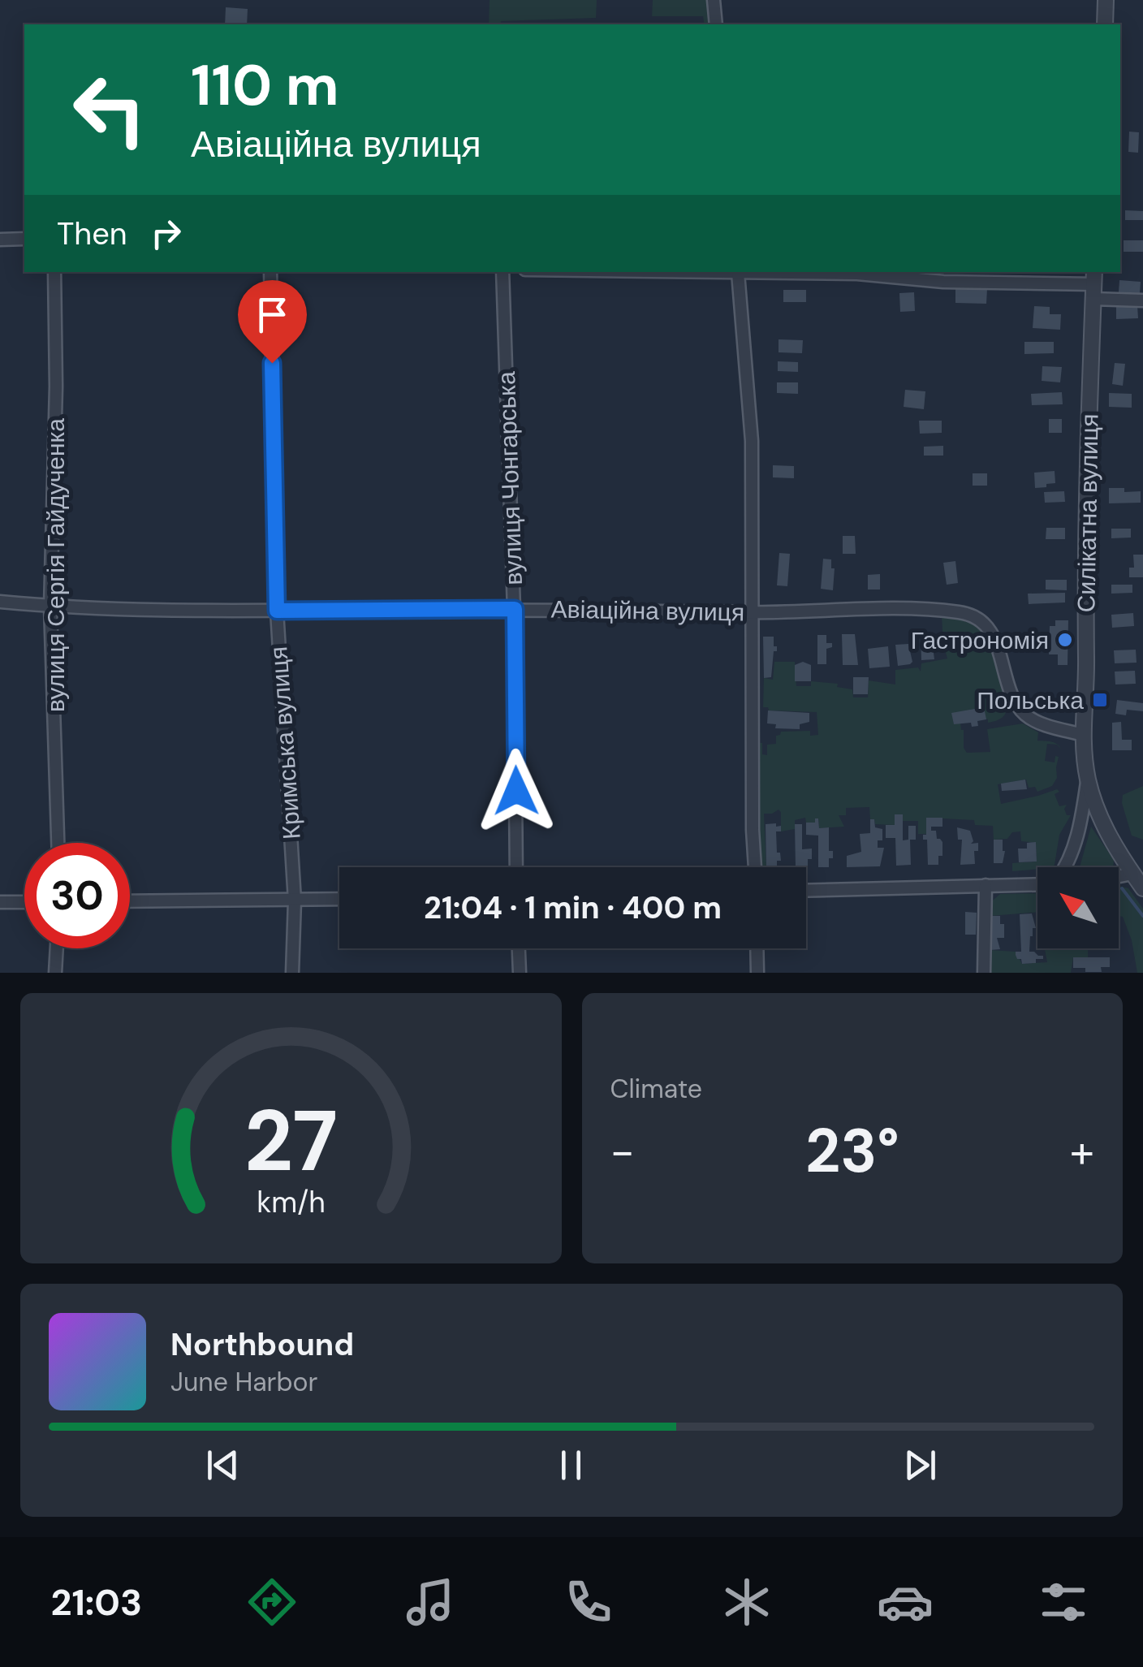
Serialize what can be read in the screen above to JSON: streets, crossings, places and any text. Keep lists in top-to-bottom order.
{
  "streets": {
    "street": [
      "вулиця Чонгарська",
      "Силікатна вулиця",
      "вулиця Сергія Гайдученка",
      "Авіаційна вулиця",
      "Кримська вулиця"
    ]
  },
  "crossings": [
    ["вулиця Чонгарська", "Авіаційна вулиця"],
    ["Силікатна вулиця", "Авіаційна вулиця"],
    ["вулиця Сергія Гайдученка", "Авіаційна вулиця"],
    ["Авіаційна вулиця", "Кримська вулиця"]
  ],
  "places": {
    "other": ["Гастрономія"],
    "transit": ["Польська"]
  },
  "north": "top left",
  "page": {
    "turn": ["110 m", "Авіаційна вулиця"],
    "then": "Then",
    "limit": "30",
    "trip": "21:04 · 1 min · 400 m",
    "tile": "Climate",
    "heat": ["−", "23°", "+"],
    "song": ["Northbound", "June Harbor"],
    "tabs": "21:03",
    "gauge": ["27", "km/h"]
  }
}
